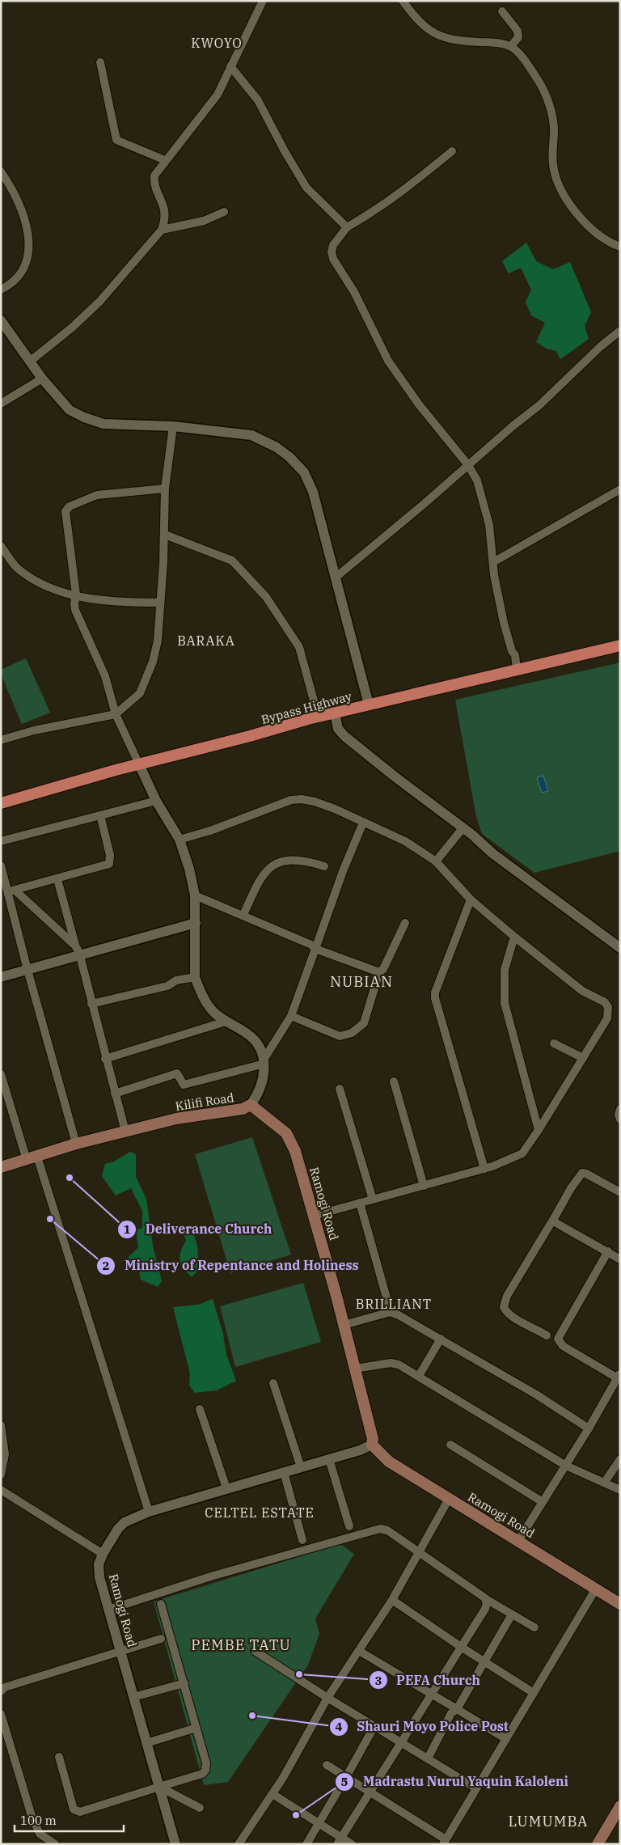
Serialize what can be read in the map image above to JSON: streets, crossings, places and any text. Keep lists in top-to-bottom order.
{
  "streets": {
    "main road": ["Bypass Highway", "Kilifi Road", "Ramogi Road"]
  },
  "crossings": [
    ["Kilifi Road", "Ramogi Road"]
  ],
  "districts": [
    "KWOYO",
    "BARAKA",
    "NUBIAN",
    "BRILLIANT",
    "CELTEL ESTATE",
    "PEMBE TATU",
    "LUMUMBA"
  ],
  "places": [
    "Deliverance Church",
    "Ministry of Repentance and Holiness",
    "PEFA Church",
    "Shauri Moyo Police Post",
    "Madrastu Nurul Yaquin Kaloleni"
  ],
  "scale_bar": "100 m"
}
